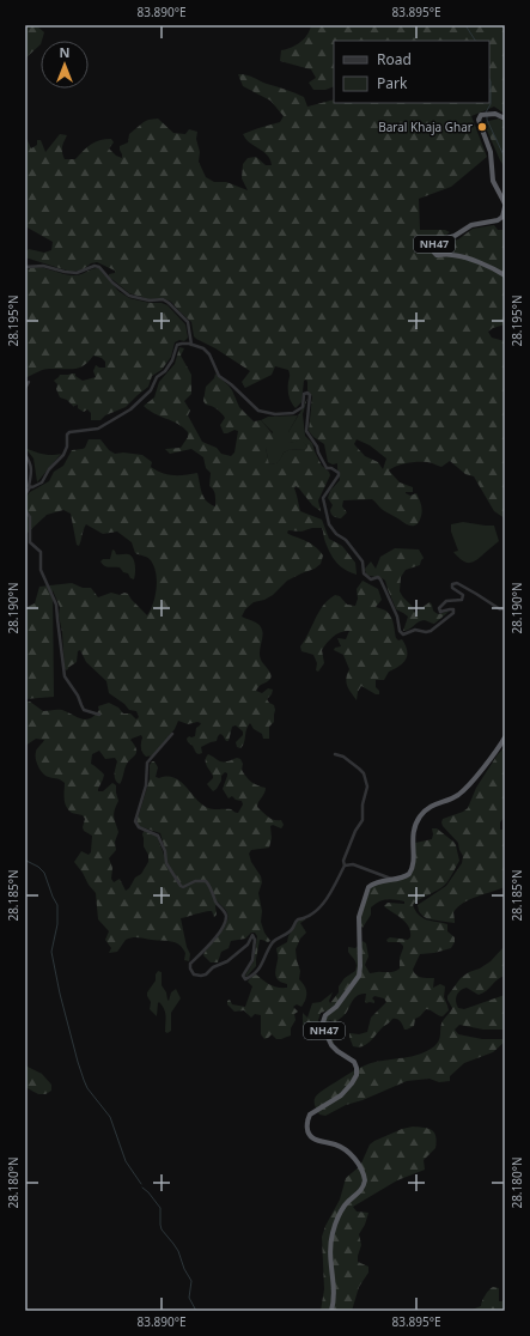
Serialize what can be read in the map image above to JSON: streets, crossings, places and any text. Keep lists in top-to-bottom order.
{
  "streets": {
    "highway": ["NH47"]
  },
  "places": ["Baral Khaja Ghar"],
  "legend": ["Road", "Park"],
  "north": "top",
  "coordinates": [
    "83.890°E",
    "83.895°E",
    "28.195°N",
    "28.190°N",
    "28.185°N",
    "28.180°N"
  ]
}
